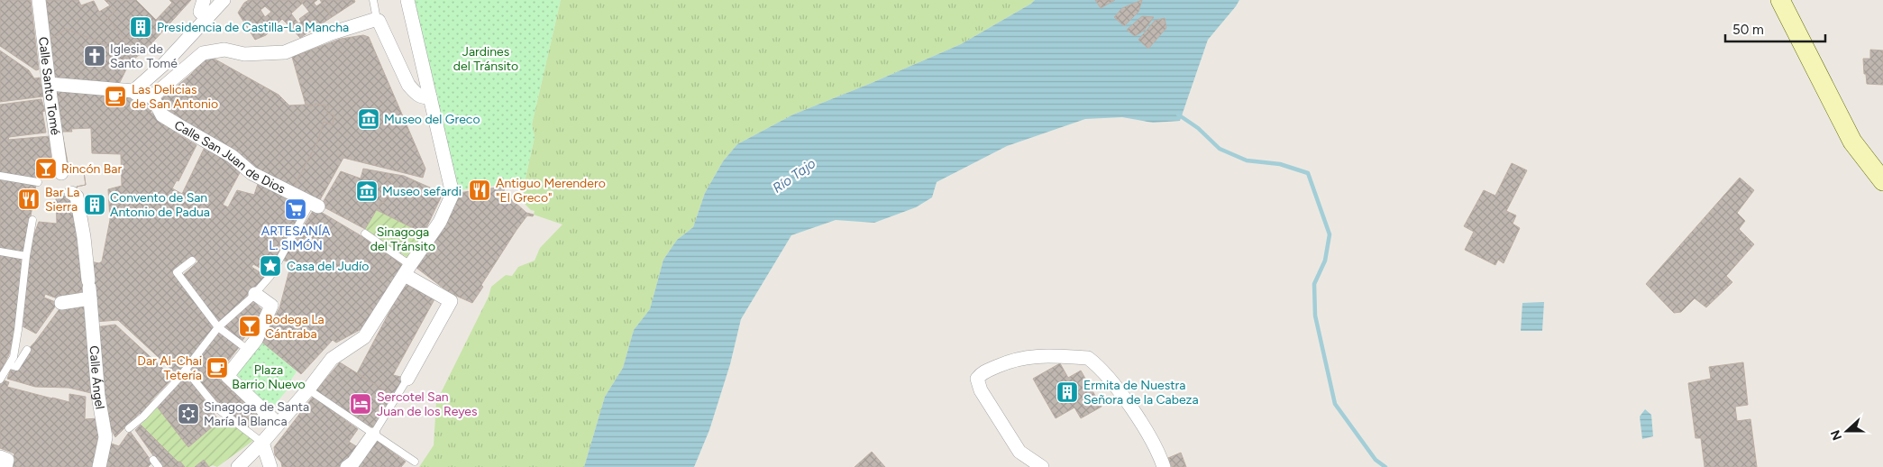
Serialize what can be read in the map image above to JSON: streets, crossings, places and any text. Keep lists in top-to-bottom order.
{
  "streets": {
    "street": ["Calle Santo Tomé", "Calle San Juan de Dios", "Calle Ángel"]
  },
  "water": ["Río Tajo"],
  "parks": ["Jardines del Tránsito", "Sinagoga del Tránsito", "Plaza Barrio Nuevo"],
  "places": {
    "building": ["Presidencia de Castilla-La Mancha", "Convento de San Antonio de Padua", "Ermita de Nuestra Señora de la Cabeza"],
    "church": ["Iglesia de Santo Tomé"],
    "cafe": ["Las Delicias de San Antonio", "Dar Al-Chai Tetería"],
    "museum": ["Museo del Greco", "Museo sefardi"],
    "bar": ["Rincón Bar", "Bodega La Cántraba"],
    "restaurant": ["Antiguo Merendero \"El Greco\"", "Bar La Sierra"],
    "supermarket": ["ARTESANÍA L. SIMÓN"],
    "place": ["Casa del Judío"],
    "hotel": ["Sercotel San Juan de los Reyes"],
    "synagogue": ["Sinagoga de Santa María la Blanca"]
  },
  "scale_bar": "50 m",
  "north": "left"
}
